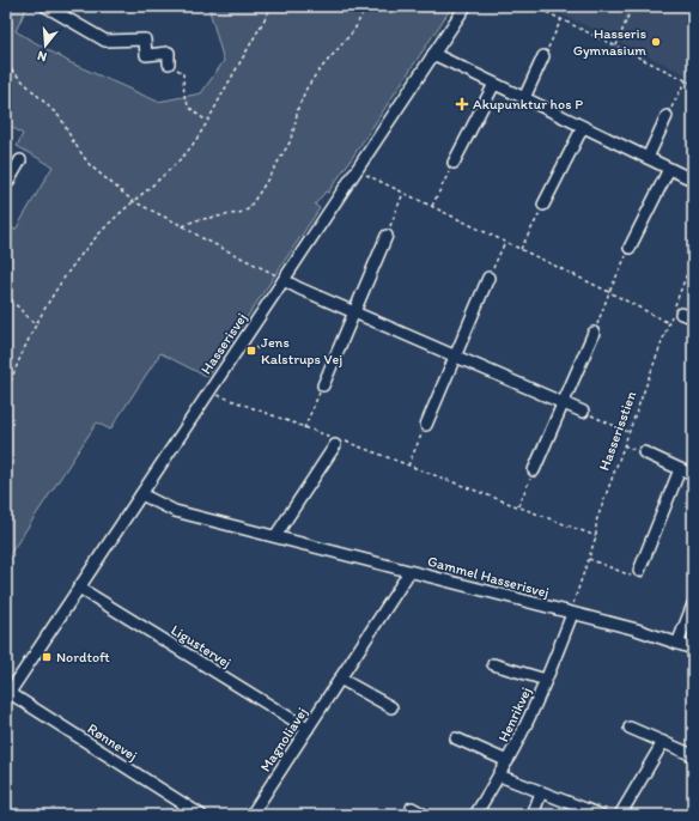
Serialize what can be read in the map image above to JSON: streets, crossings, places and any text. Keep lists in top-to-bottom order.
{
  "streets": {
    "street": [
      "Hasserisvej",
      "Gammel Hasserisvej",
      "Ligustervej",
      "Henrikvej",
      "Magnoliavej",
      "Rønnevej"
    ],
    "path": ["Hasserisstien"]
  },
  "crossings": [
    ["Hasserisvej", "Gammel Hasserisvej"],
    ["Hasserisvej", "Ligustervej"],
    ["Hasserisvej", "Rønnevej"],
    ["Hasserisstien", "Gammel Hasserisvej"],
    ["Hasserisstien", "Henrikvej"],
    ["Gammel Hasserisvej", "Henrikvej"],
    ["Gammel Hasserisvej", "Magnoliavej"],
    ["Ligustervej", "Magnoliavej"]
  ],
  "places": {
    "other": ["Hasseris Gymnasium"],
    "health": ["Akupunktur hos P"],
    "transit": ["Jens Kalstrups Vej", "Nordtoft"]
  },
  "north": "bottom"
}
